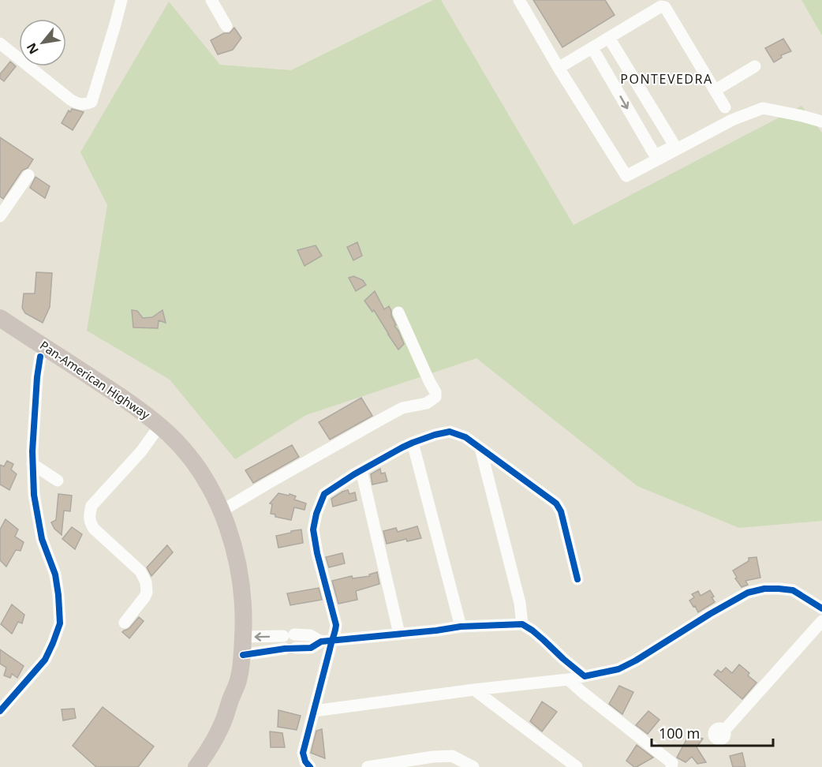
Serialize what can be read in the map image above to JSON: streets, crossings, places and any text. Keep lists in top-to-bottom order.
{
  "streets": {
    "highway": ["Pan-American Highway"]
  },
  "districts": ["PONTEVEDRA"],
  "scale_bar": "100 m",
  "north": "bottom left"
}
